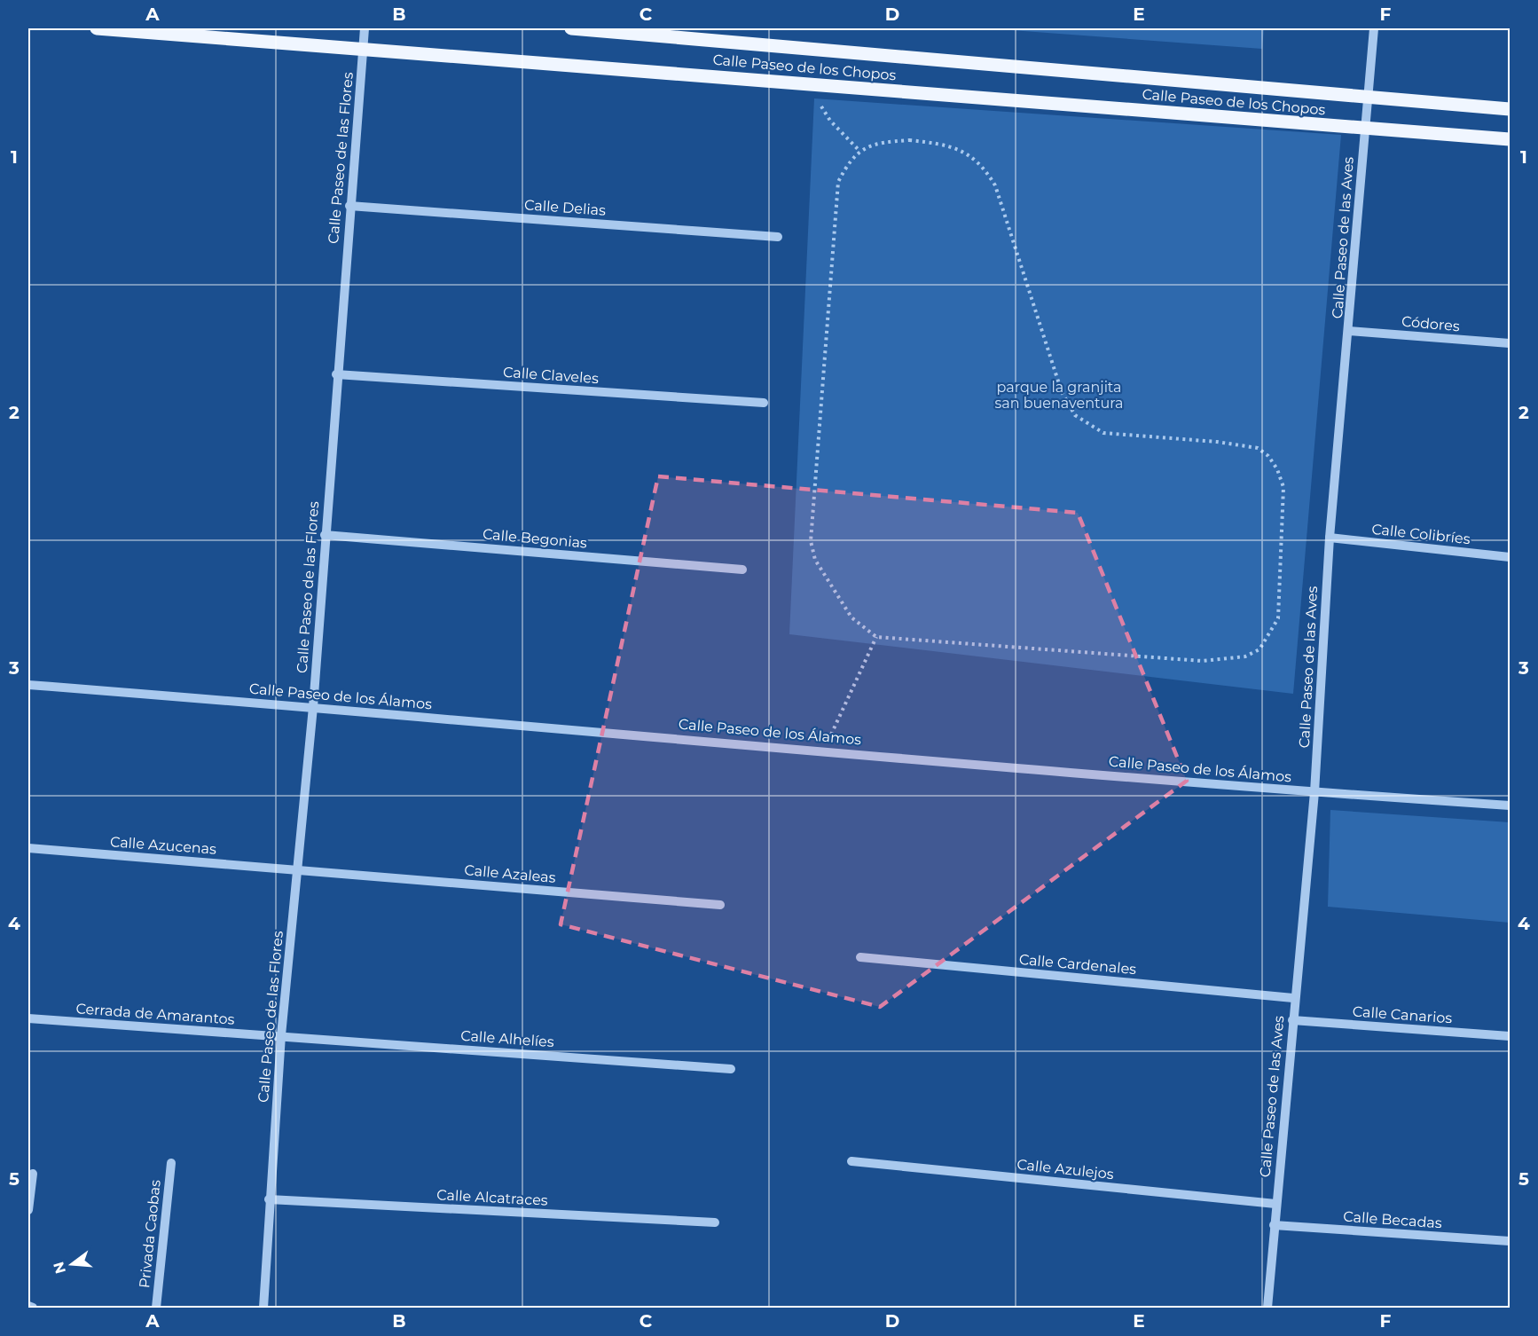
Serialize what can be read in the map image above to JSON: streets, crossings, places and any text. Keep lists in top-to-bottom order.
{
  "streets": {
    "main road": ["Calle Paseo de los Chopos"],
    "street": [
      "Calle Paseo de las Flores",
      "Calle Delias",
      "Calle Paseo de las Aves",
      "Códores",
      "Calle Claveles",
      "Calle Colibríes",
      "Calle Begonias",
      "Calle Paseo de los Álamos",
      "Calle Azucenas",
      "Calle Azaleas",
      "Calle Cardenales",
      "Cerrada de Amarantos",
      "Calle Canarios",
      "Calle Alhelíes",
      "Calle Azulejos",
      "Calle Alcatraces",
      "Calle Becadas",
      "Privada Caobas"
    ]
  },
  "crossings": [
    ["Calle Paseo de los Chopos", "Calle Paseo de las Flores"],
    ["Calle Paseo de los Chopos", "Calle Paseo de las Aves"],
    ["Calle Paseo de las Flores", "Calle Delias"],
    ["Calle Paseo de las Flores", "Calle Claveles"],
    ["Calle Paseo de las Flores", "Calle Begonias"],
    ["Calle Paseo de las Flores", "Calle Paseo de los Álamos"],
    ["Calle Paseo de las Flores", "Calle Azucenas"],
    ["Calle Paseo de las Flores", "Calle Azaleas"],
    ["Calle Paseo de las Flores", "Cerrada de Amarantos"],
    ["Calle Paseo de las Flores", "Calle Alhelíes"],
    ["Calle Paseo de las Flores", "Calle Alcatraces"],
    ["Calle Paseo de las Aves", "Códores"],
    ["Calle Paseo de las Aves", "Calle Colibríes"],
    ["Calle Paseo de las Aves", "Calle Paseo de los Álamos"],
    ["Calle Paseo de las Aves", "Calle Cardenales"],
    ["Calle Paseo de las Aves", "Calle Canarios"],
    ["Calle Paseo de las Aves", "Calle Azulejos"],
    ["Calle Paseo de las Aves", "Calle Becadas"],
    ["Calle Azucenas", "Calle Azaleas"],
    ["Cerrada de Amarantos", "Calle Alhelíes"]
  ],
  "parks": ["parque la granjita san buenaventura"],
  "north": "left",
  "grid": {
    "columns": [
      "A",
      "B",
      "C",
      "D",
      "E",
      "F"
    ],
    "rows": [
      "1",
      "2",
      "3",
      "4",
      "5"
    ]
  }
}
